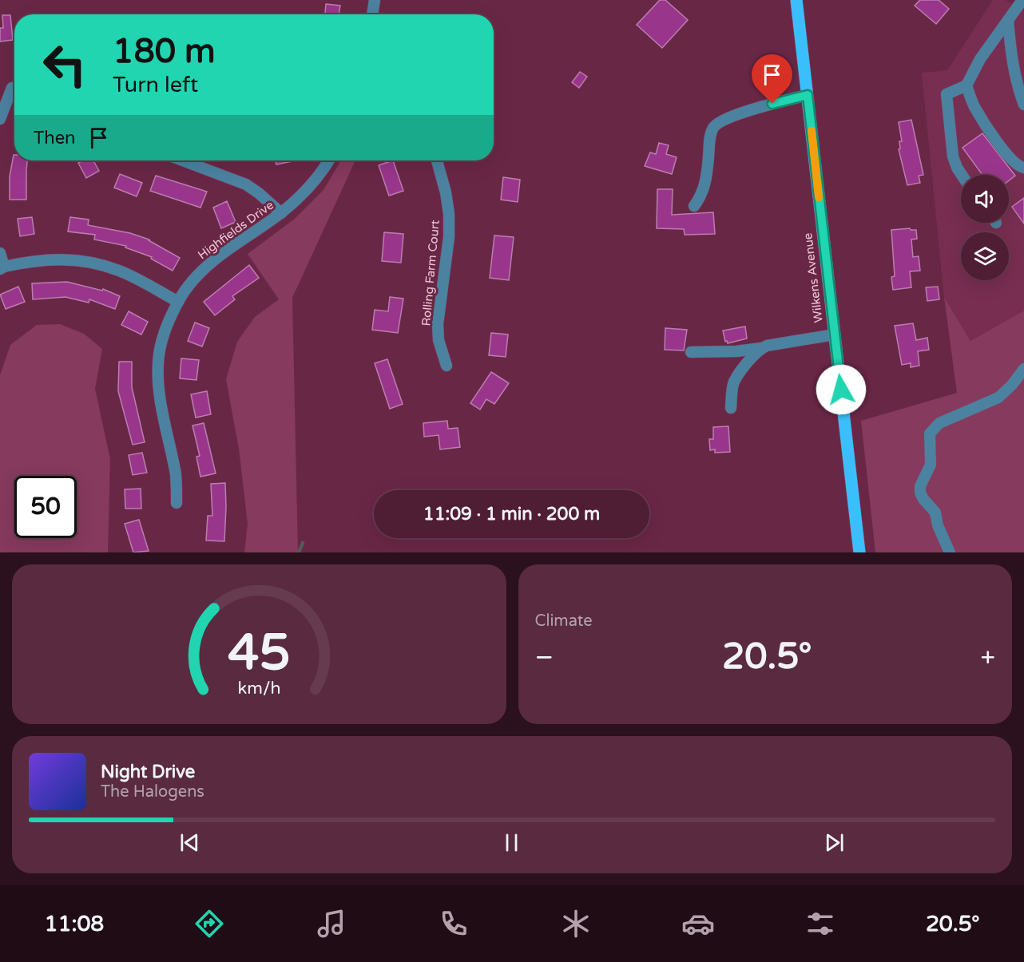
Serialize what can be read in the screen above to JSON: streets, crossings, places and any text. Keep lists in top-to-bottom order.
{
  "streets": {
    "main road": ["Wilkens Avenue"],
    "street": ["Highfields Drive", "Rolling Farm Court"]
  },
  "page": {
    "turn": ["180 m", "Turn left"],
    "then": "Then",
    "limit": "50",
    "trip": "11:09 · 1 min · 200 m",
    "tile": "Climate",
    "heat": ["−", "20.5°", "+"],
    "song": ["Night Drive", "The Halogens"],
    "tabs": ["11:08", "20.5°"],
    "gauge": ["45", "km/h"]
  }
}
